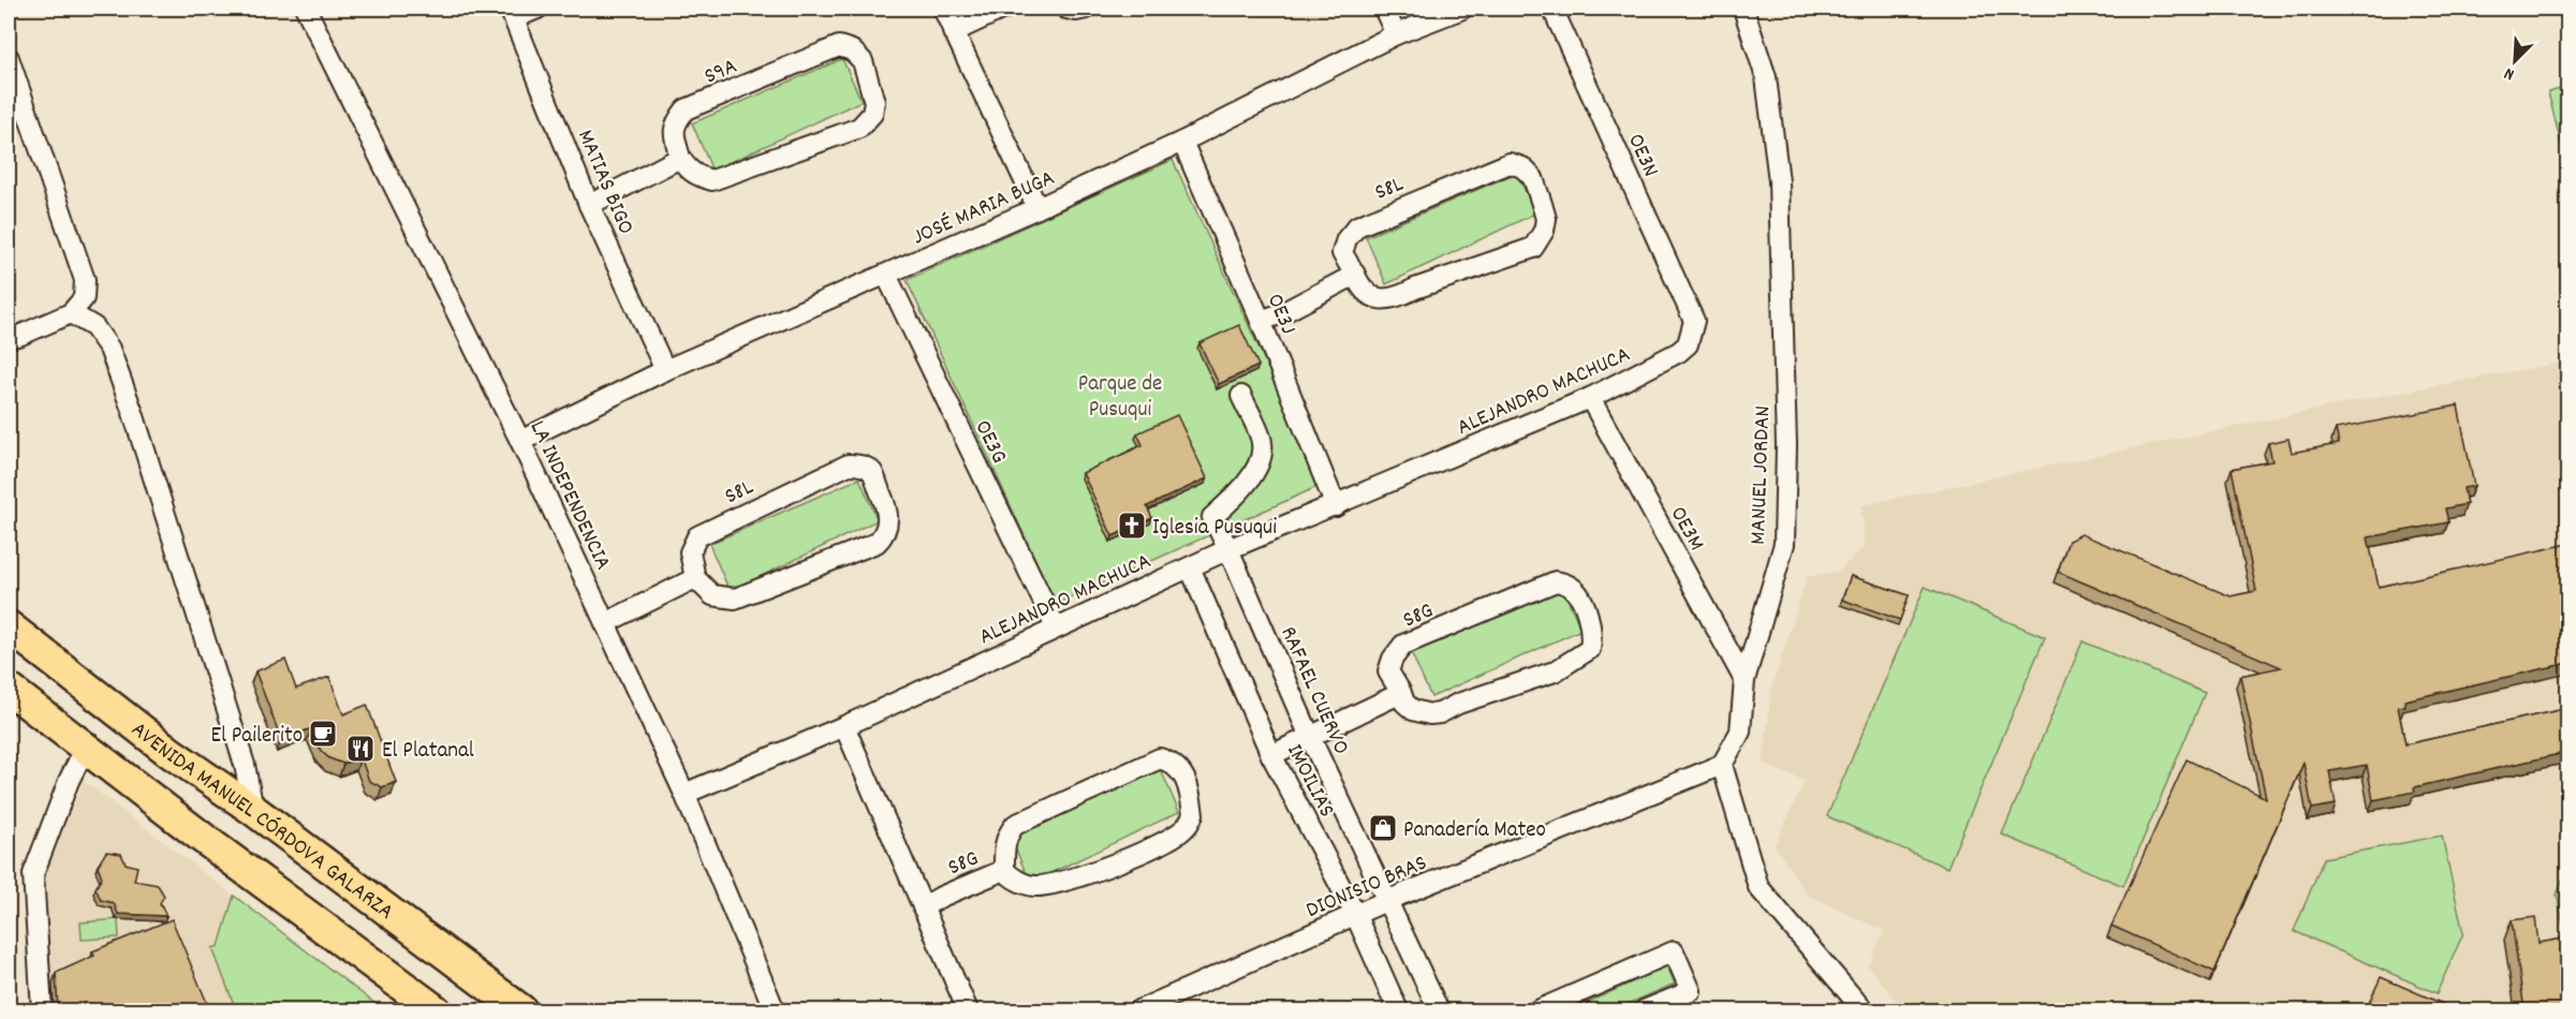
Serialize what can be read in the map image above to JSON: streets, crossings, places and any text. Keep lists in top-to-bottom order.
{
  "streets": {
    "main road": ["AVENIDA MANUEL CÓRDOVA GALARZA"],
    "street": [
      "S9A",
      "OE3N",
      "MATIAS BIGO",
      "S8L",
      "JOSÉ MARIA BUGA",
      "OE3J",
      "ALEJANDRO MACHUCA",
      "OE3G",
      "MANUEL JORDAN",
      "LA INDEPENDENCIA",
      "OE3M",
      "S8G",
      "RAFAEL CUERVO",
      "IMOILIAS",
      "DIONISIO BRAS"
    ]
  },
  "crossings": [
    ["OE3N", "ALEJANDRO MACHUCA"],
    ["MATIAS BIGO", "JOSÉ MARIA BUGA"],
    ["JOSÉ MARIA BUGA", "OE3J"],
    ["JOSÉ MARIA BUGA", "OE3G"],
    ["JOSÉ MARIA BUGA", "LA INDEPENDENCIA"],
    ["OE3J", "ALEJANDRO MACHUCA"],
    ["ALEJANDRO MACHUCA", "OE3G"],
    ["ALEJANDRO MACHUCA", "LA INDEPENDENCIA"],
    ["ALEJANDRO MACHUCA", "OE3M"],
    ["ALEJANDRO MACHUCA", "RAFAEL CUERVO"],
    ["ALEJANDRO MACHUCA", "IMOILIAS"],
    ["MANUEL JORDAN", "OE3M"],
    ["MANUEL JORDAN", "DIONISIO BRAS"],
    ["RAFAEL CUERVO", "DIONISIO BRAS"],
    ["IMOILIAS", "DIONISIO BRAS"]
  ],
  "parks": ["Parque de Pusuqui"],
  "places": {
    "church": ["Iglesia Pusuqui"],
    "cafe": ["El Pailerito"],
    "restaurant": ["El Platanal"],
    "shop": ["Panadería Mateo"]
  },
  "north": "bottom left"
}
